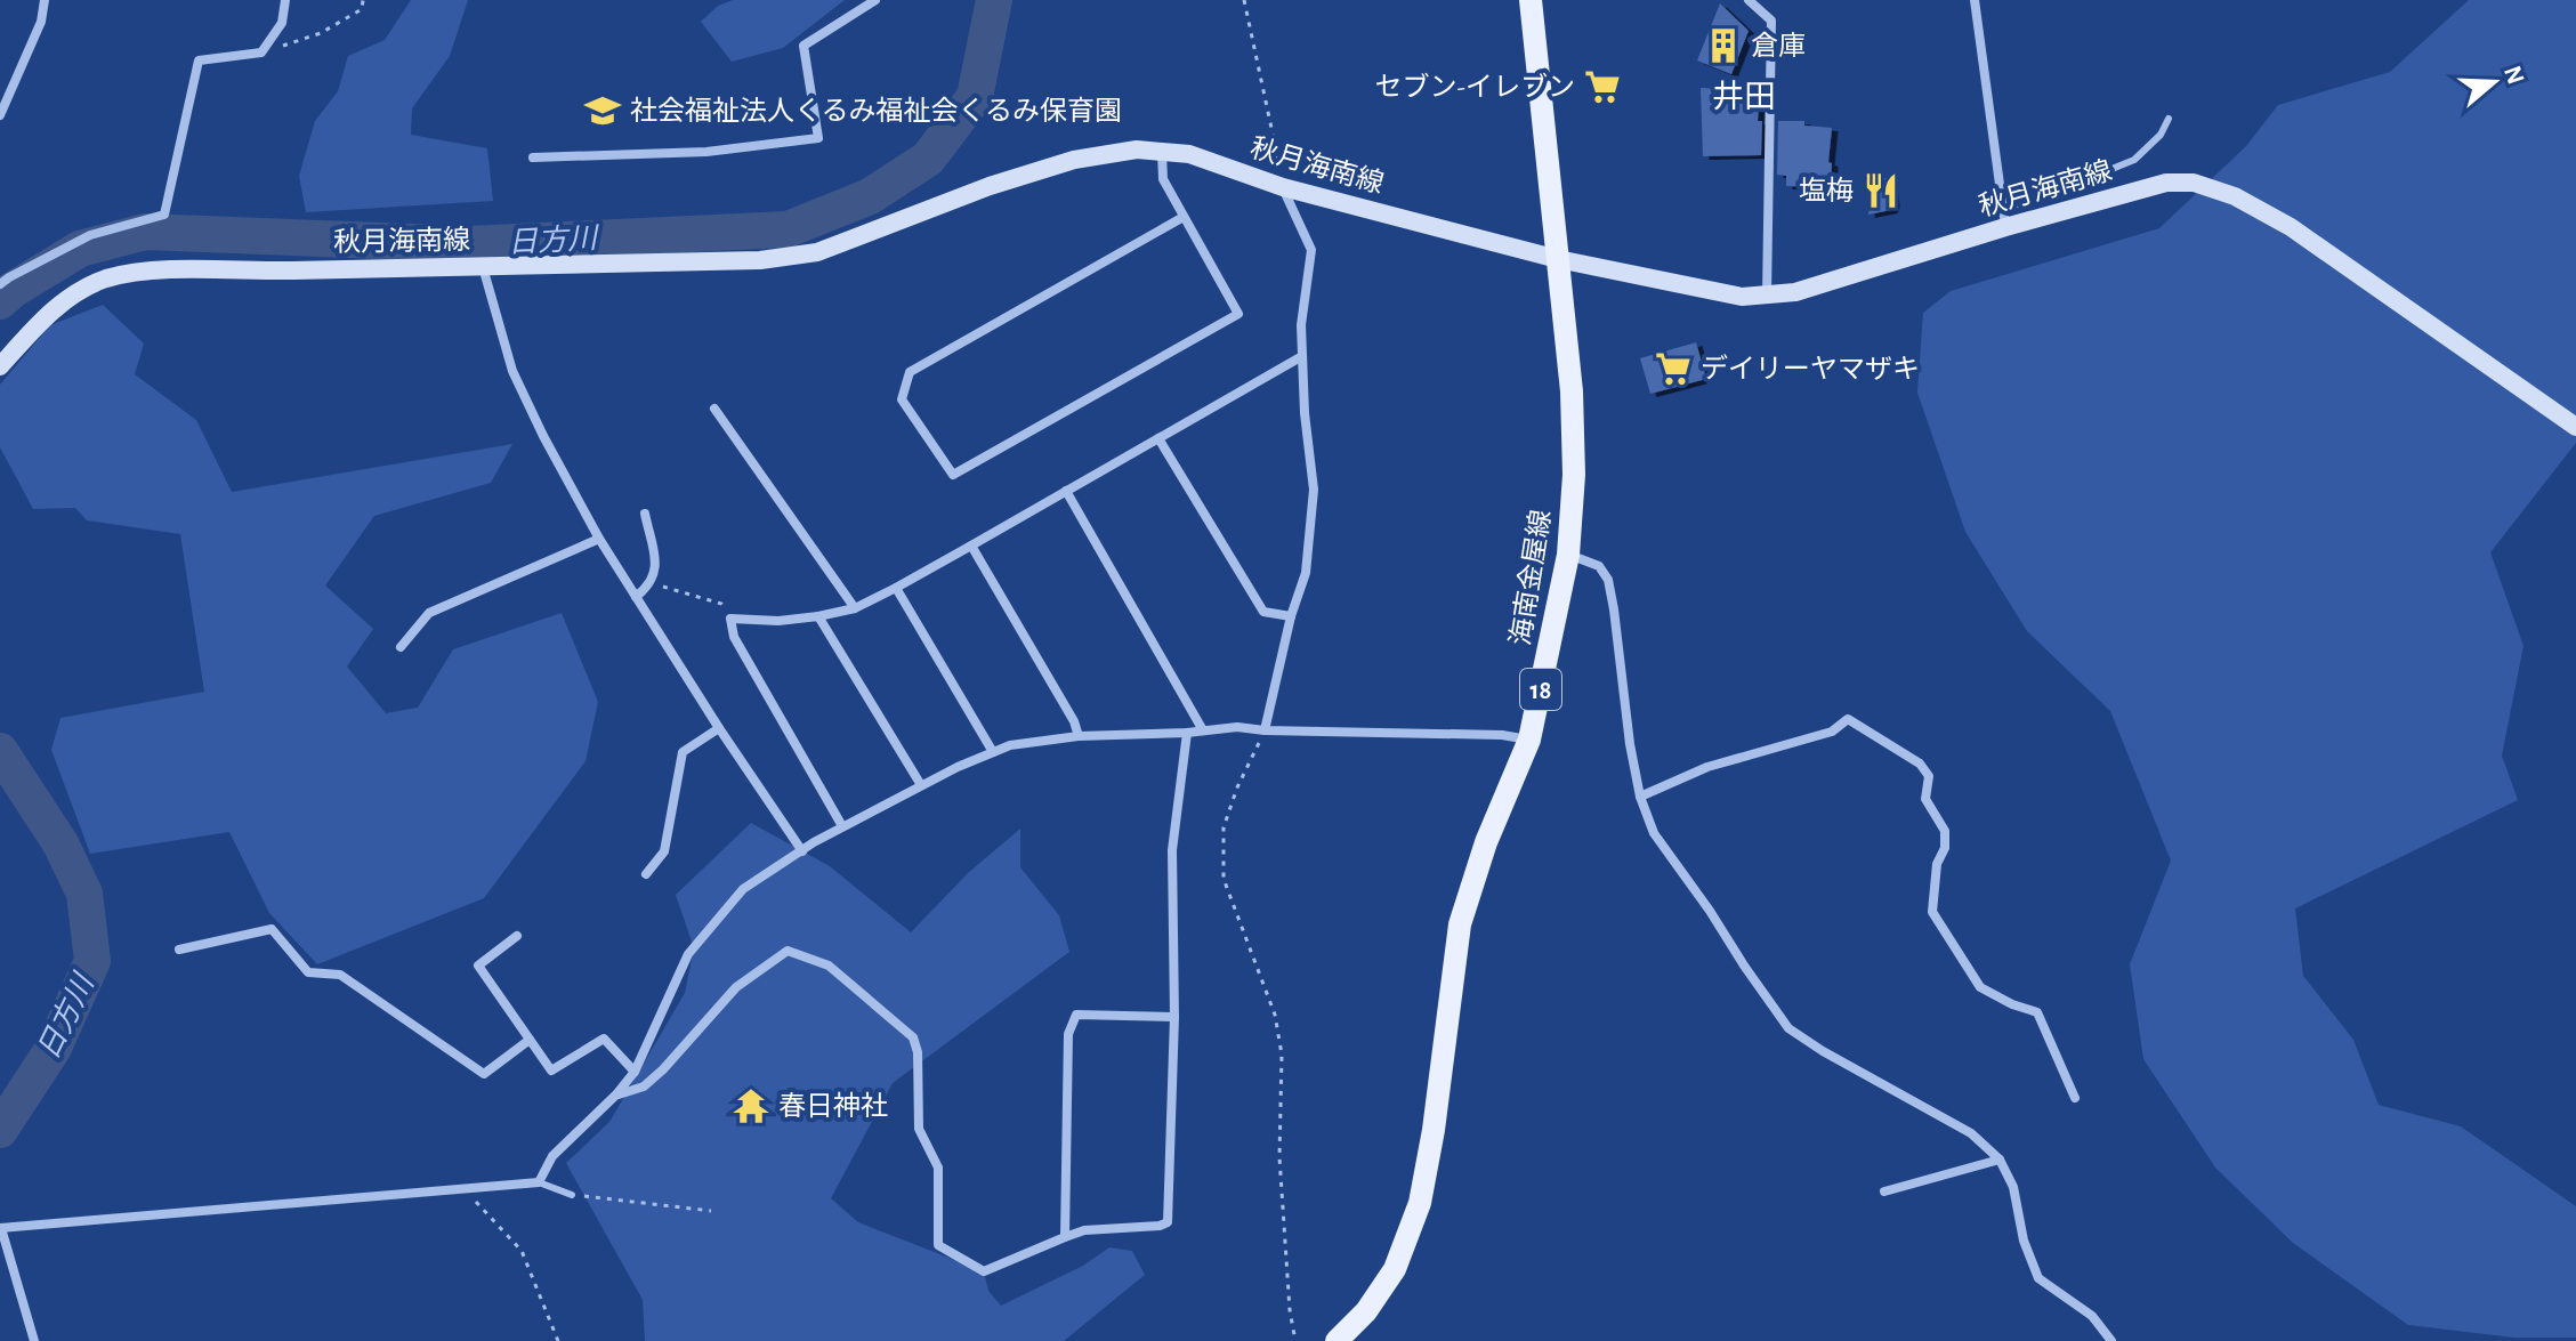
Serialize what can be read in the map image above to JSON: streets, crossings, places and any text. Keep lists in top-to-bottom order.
{
  "streets": {
    "main road": ["秋月海南線", "海南金屋線", "18"]
  },
  "crossings": [
    ["秋月海南線", "海南金屋線"]
  ],
  "districts": ["井田"],
  "water": ["日方川"],
  "places": {
    "building": ["倉庫"],
    "supermarket": ["セブン-イレブン", "デイリーヤマザキ"],
    "school or university": ["社会福祉法人くるみ福祉会くるみ保育園"],
    "restaurant": ["塩梅"],
    "temple": ["春日神社"]
  },
  "north": "right"
}
